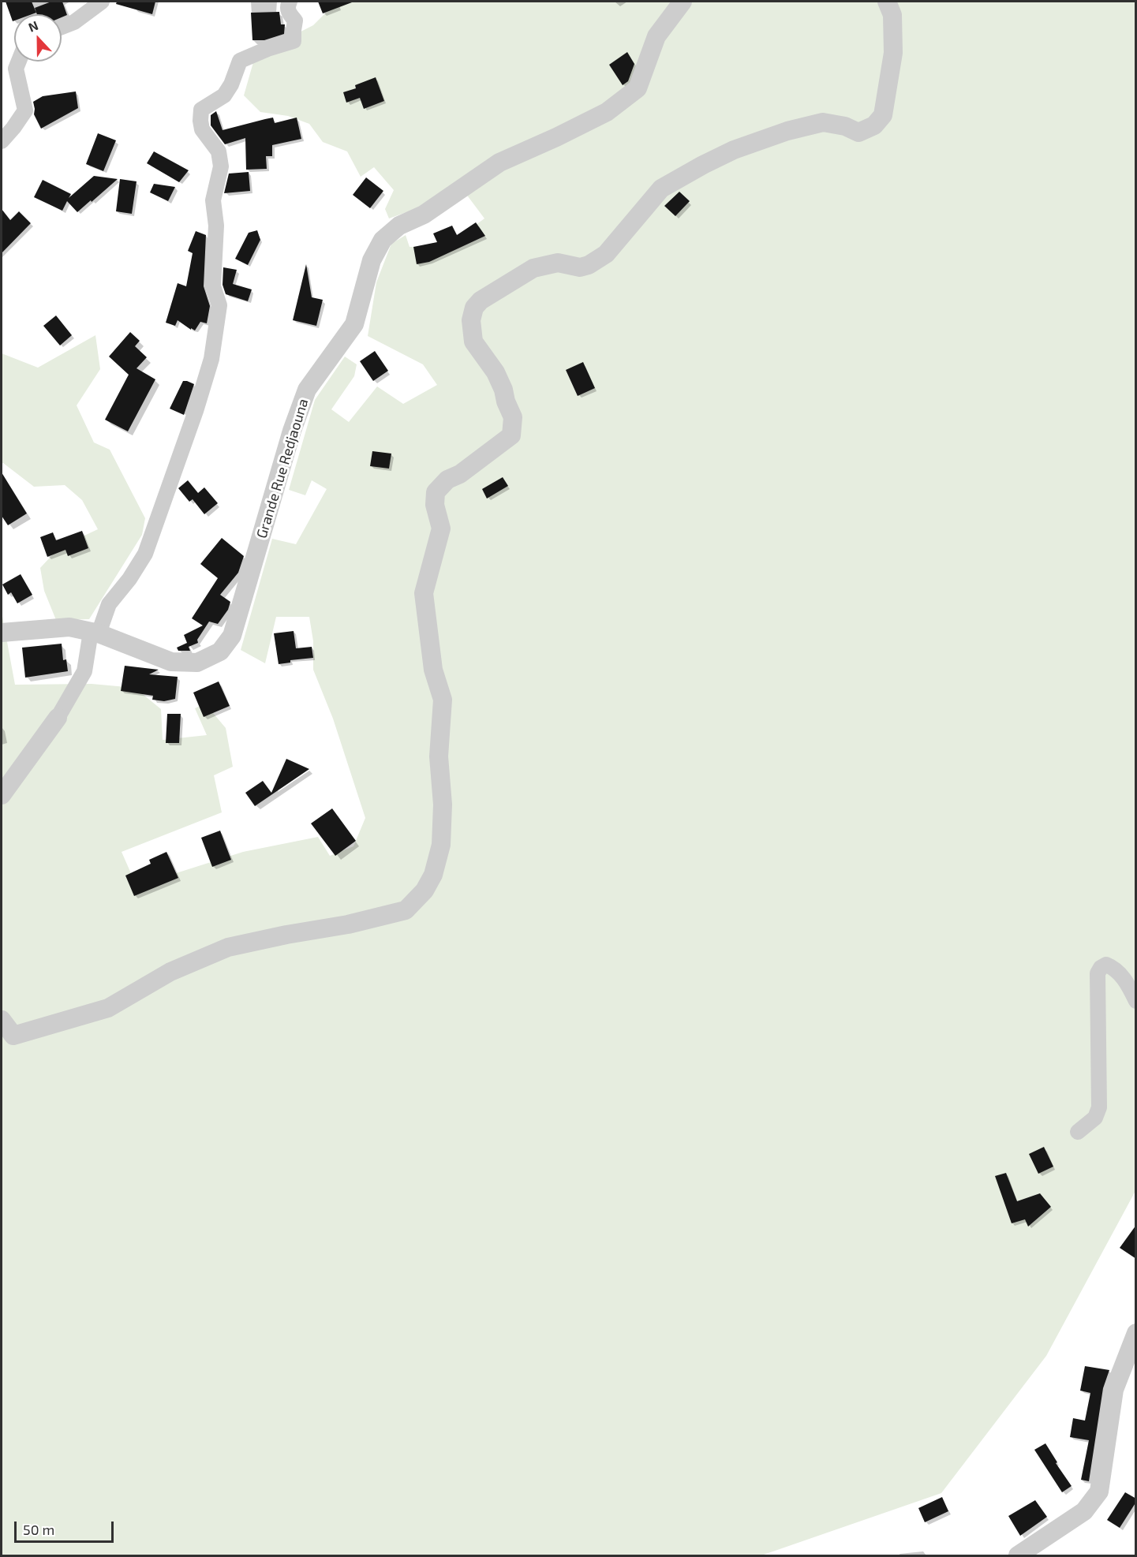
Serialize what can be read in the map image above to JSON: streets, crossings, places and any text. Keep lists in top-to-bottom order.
{
  "streets": {
    "street": ["Grande Rue Redjaouna"]
  },
  "scale_bar": "50 m",
  "north": "top"
}
